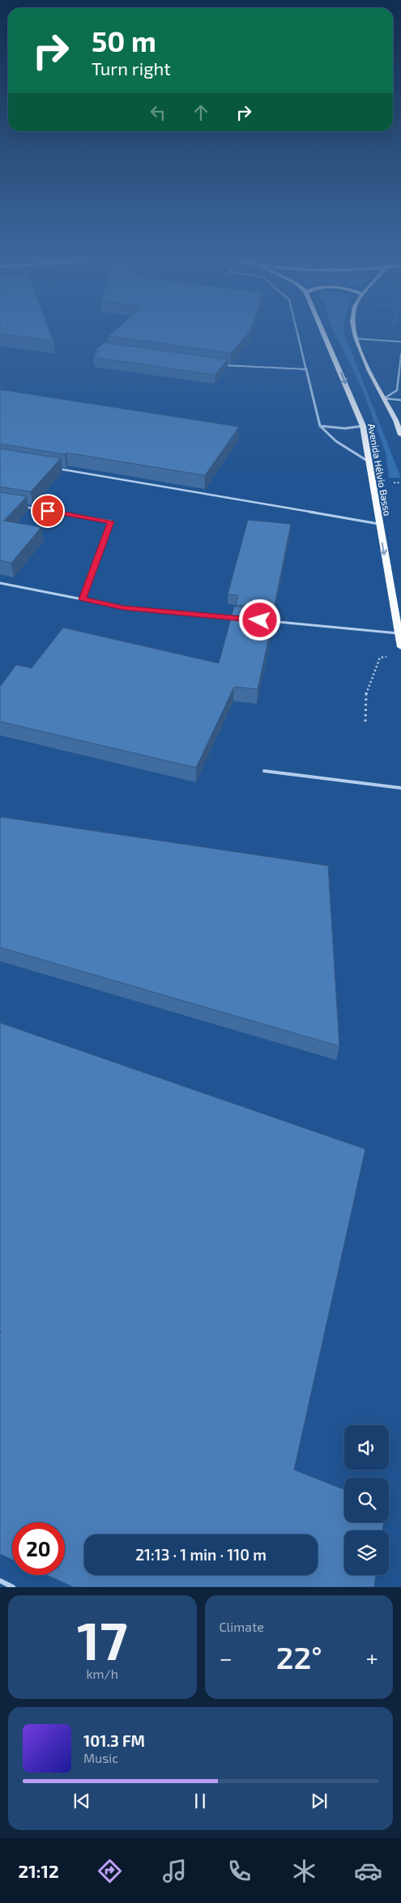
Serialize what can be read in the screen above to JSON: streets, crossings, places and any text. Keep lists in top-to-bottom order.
{
  "streets": {
    "main road": ["Avenida Hélvio Basso"]
  },
  "page": {
    "turn": ["50 m", "Turn right"],
    "limit": "20",
    "trip": "21:13 · 1 min · 110 m",
    "tile": [
      ["17", "km/h"],
      "Climate"
    ],
    "heat": ["−", "22°", "+"],
    "song": ["101.3 FM", "Music"],
    "tabs": "21:12"
  }
}
